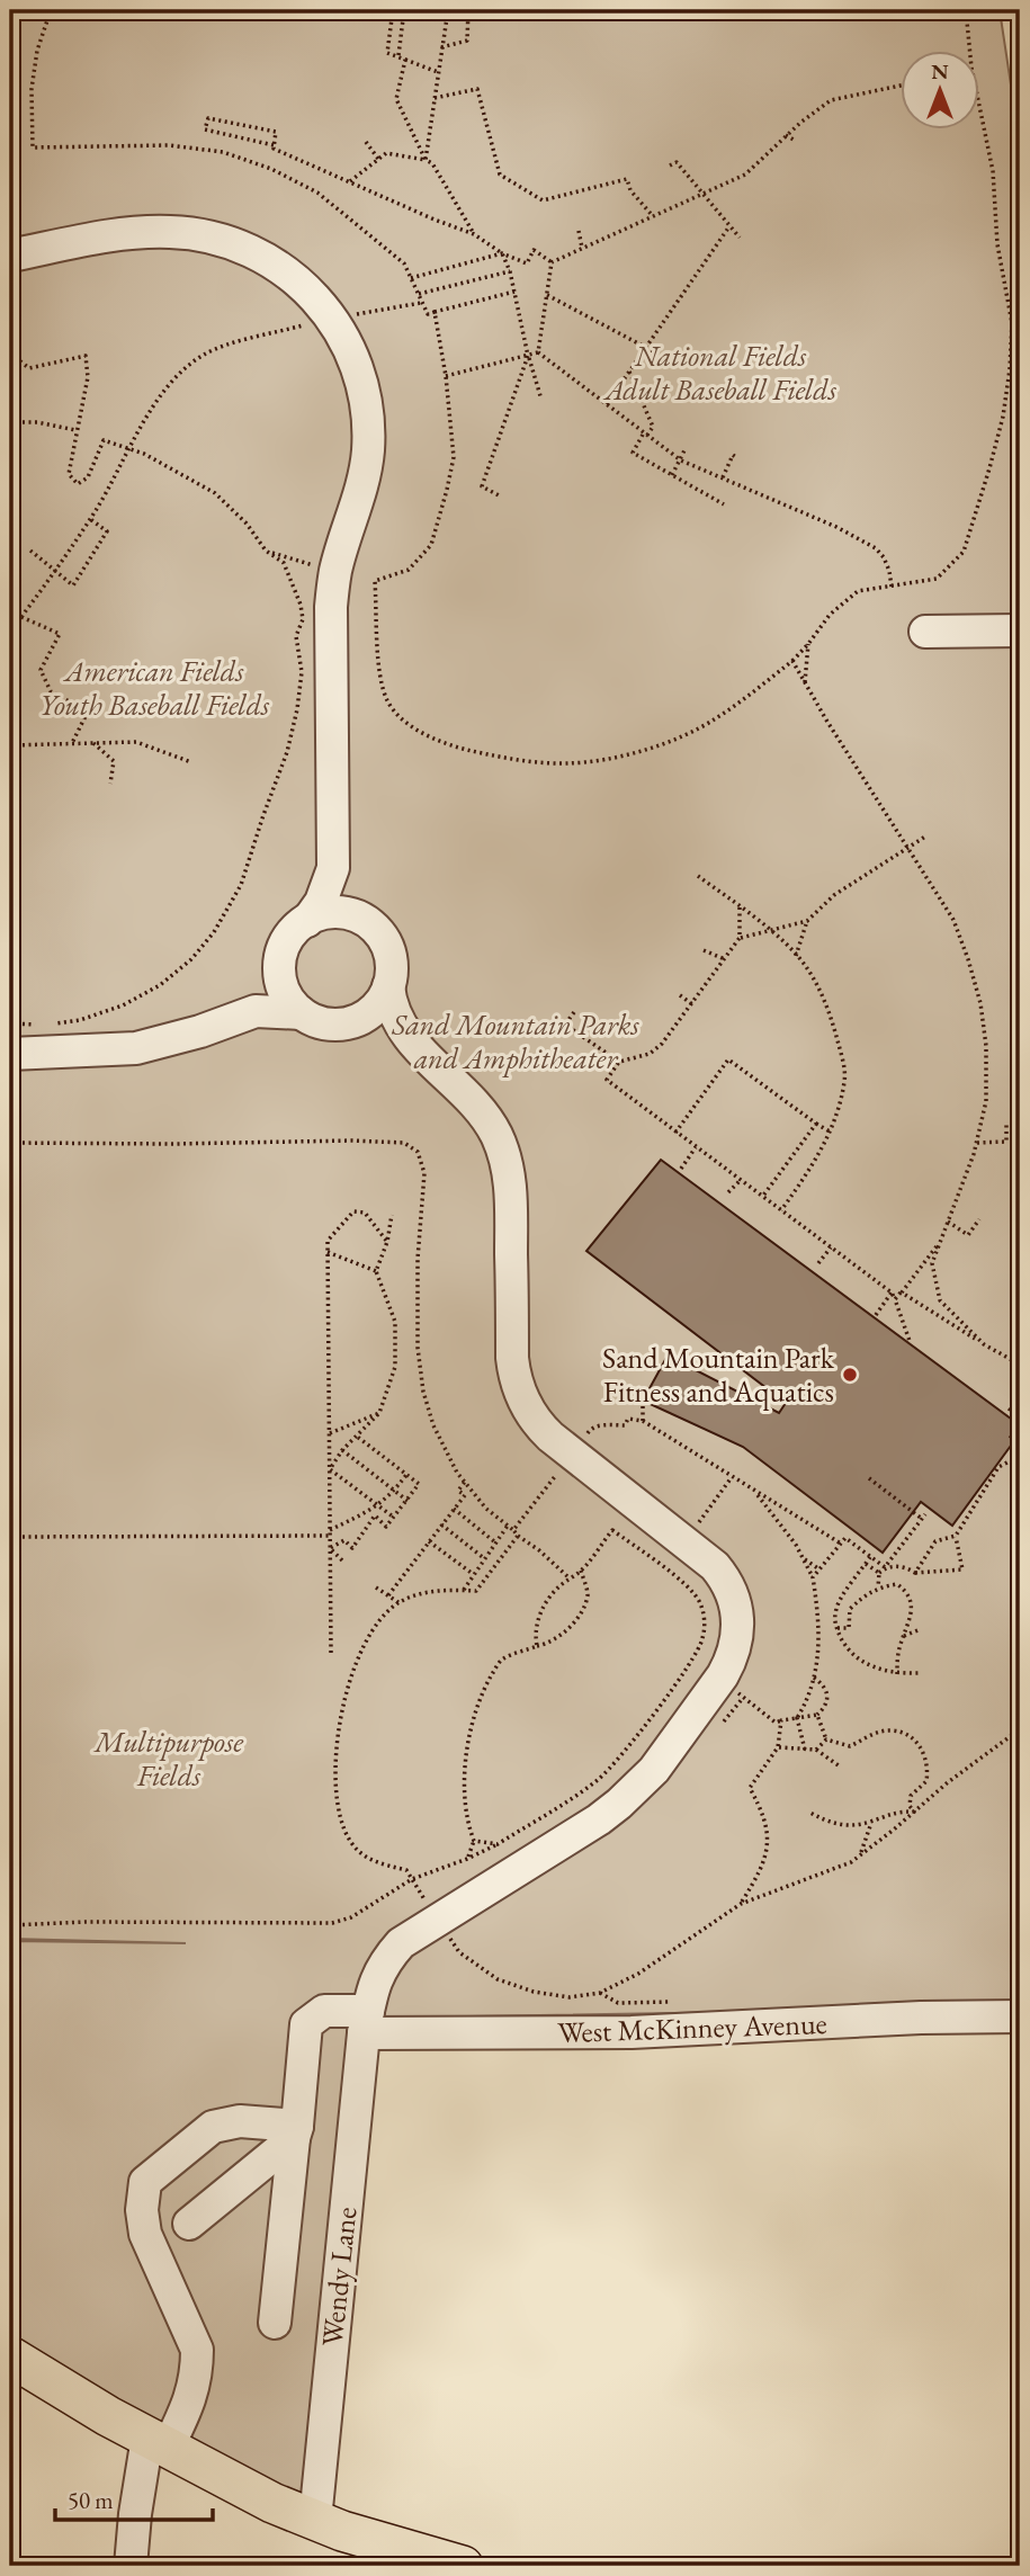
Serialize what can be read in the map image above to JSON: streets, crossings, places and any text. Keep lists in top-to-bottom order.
{
  "streets": {
    "street": ["West McKinney Avenue", "Wendy Lane"]
  },
  "crossings": [
    ["West McKinney Avenue", "Wendy Lane"]
  ],
  "parks": [
    "National Fields Adult Baseball Fields",
    "American Fields Youth Baseball Fields",
    "Sand Mountain Parks and Amphitheater",
    "Multipurpose Fields"
  ],
  "places": ["Sand Mountain Park Fitness and Aquatics"],
  "scale_bar": "50 m",
  "north": "top"
}
